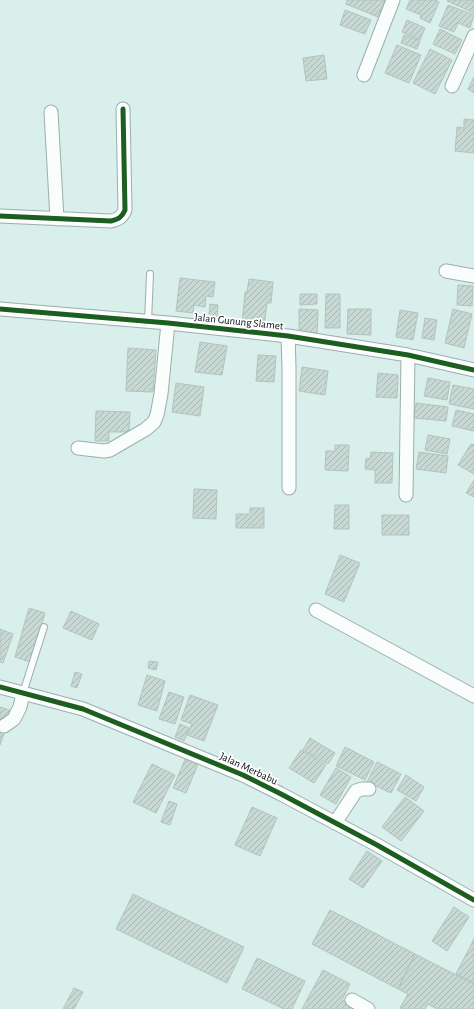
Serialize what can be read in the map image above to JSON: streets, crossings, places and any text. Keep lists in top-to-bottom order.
{
  "streets": {
    "street": ["Jalan Gunung Slamet", "Jalan Merbabu"]
  }
}
